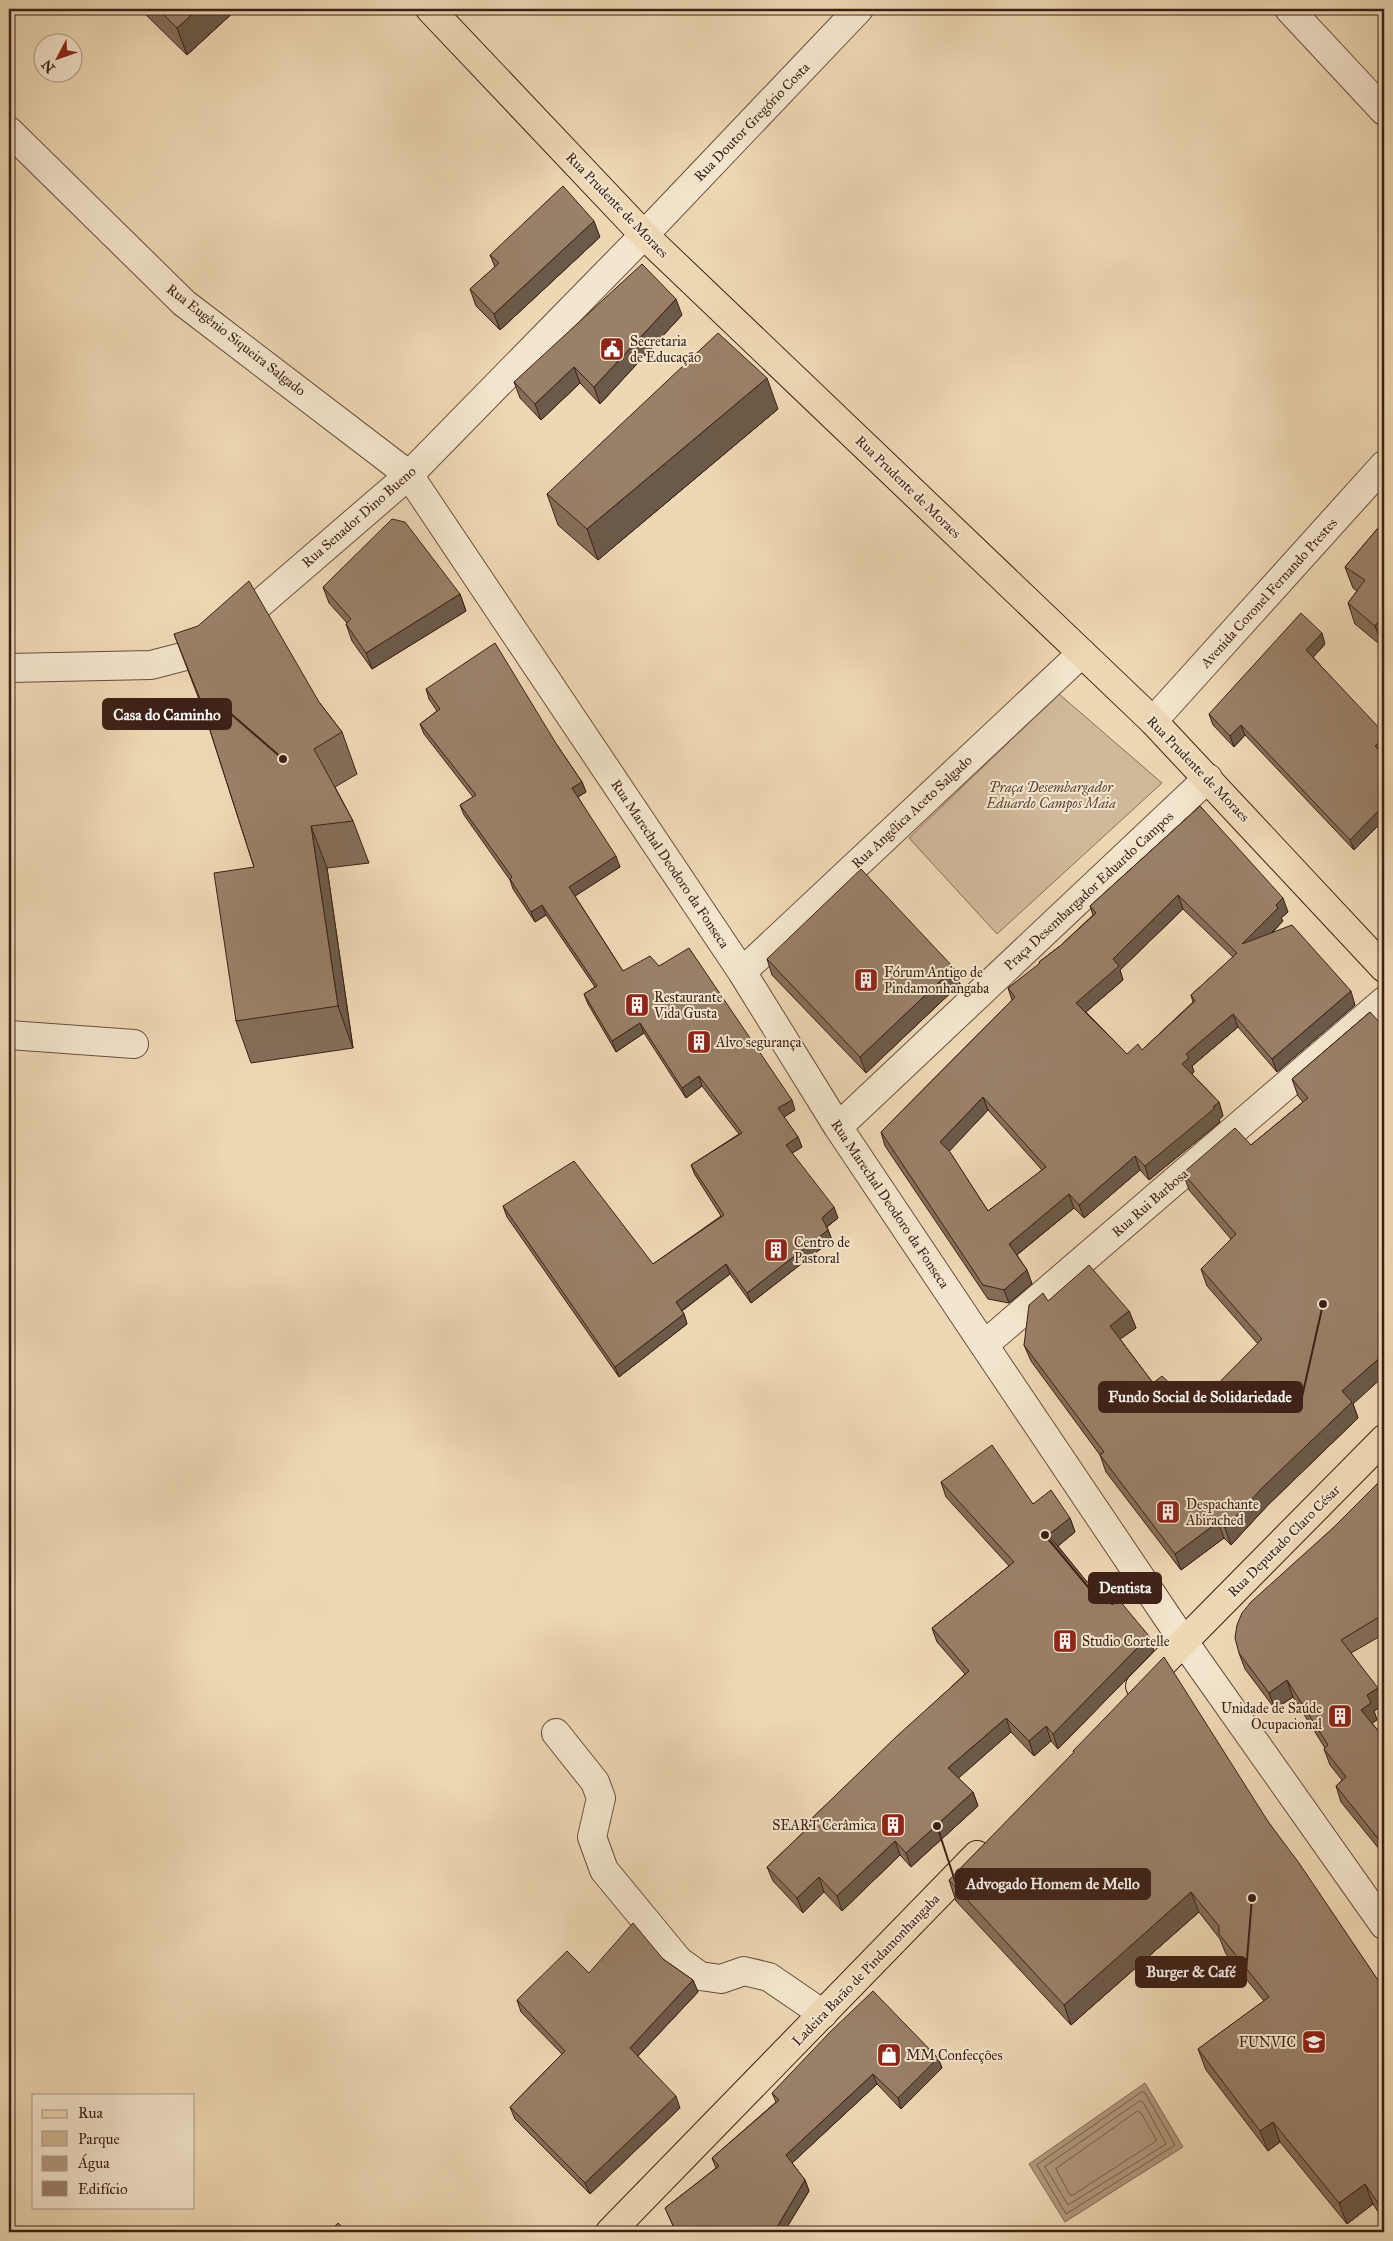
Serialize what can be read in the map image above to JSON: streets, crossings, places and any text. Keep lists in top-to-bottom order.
{
  "streets": {
    "main road": ["Rua Prudente de Moraes", "Rua Deputado Claro César", "Ladeira Barão de Pindamonhangaba"],
    "street": [
      "Rua Doutor Gregório Costa",
      "Rua Eugênio Siqueira Salgado",
      "Rua Senador Dino Bueno",
      "Avenida Coronel Fernando Prestes",
      "Rua Angélica Aceto Salgado",
      "Rua Marechal Deodoro da Fonseca",
      "Praça Desembargador Eduardo Campos",
      "Rua Rui Barbosa"
    ]
  },
  "crossings": [
    ["Rua Doutor Gregório Costa", "Rua Prudente de Moraes"],
    ["Rua Doutor Gregório Costa", "Rua Senador Dino Bueno"],
    ["Rua Prudente de Moraes", "Rua Senador Dino Bueno"],
    ["Rua Prudente de Moraes", "Avenida Coronel Fernando Prestes"],
    ["Rua Prudente de Moraes", "Rua Angélica Aceto Salgado"],
    ["Rua Prudente de Moraes", "Praça Desembargador Eduardo Campos"],
    ["Rua Eugênio Siqueira Salgado", "Rua Senador Dino Bueno"],
    ["Rua Eugênio Siqueira Salgado", "Rua Marechal Deodoro da Fonseca"],
    ["Rua Senador Dino Bueno", "Rua Marechal Deodoro da Fonseca"],
    ["Rua Angélica Aceto Salgado", "Rua Marechal Deodoro da Fonseca"],
    ["Rua Marechal Deodoro da Fonseca", "Praça Desembargador Eduardo Campos"],
    ["Rua Marechal Deodoro da Fonseca", "Rua Rui Barbosa"],
    ["Rua Marechal Deodoro da Fonseca", "Rua Deputado Claro César"]
  ],
  "parks": ["Praça Desembargador Eduardo Campos Maia"],
  "places": {
    "public building": ["Secretaria de Educação"],
    "other": [
      "Casa do Caminho",
      "Fundo Social de Solidariedade",
      "Dentista",
      "Advogado Homem de Mello",
      "Burger & Café"
    ],
    "building": [
      "Fórum Antigo de Pindamonhangaba",
      "Restaurante Vida Gusta",
      "Alvo segurança",
      "Centro de Pastoral",
      "Despachante Abirached",
      "Studio Cortelle",
      "Unidade de Saúde Ocupacional",
      "SEART Cerâmica"
    ],
    "school or university": ["FUNVIC"],
    "shop": ["MM Confecções"]
  },
  "legend": [
    "Rua",
    "Parque",
    "Água",
    "Edifício"
  ],
  "north": "bottom left"
}
